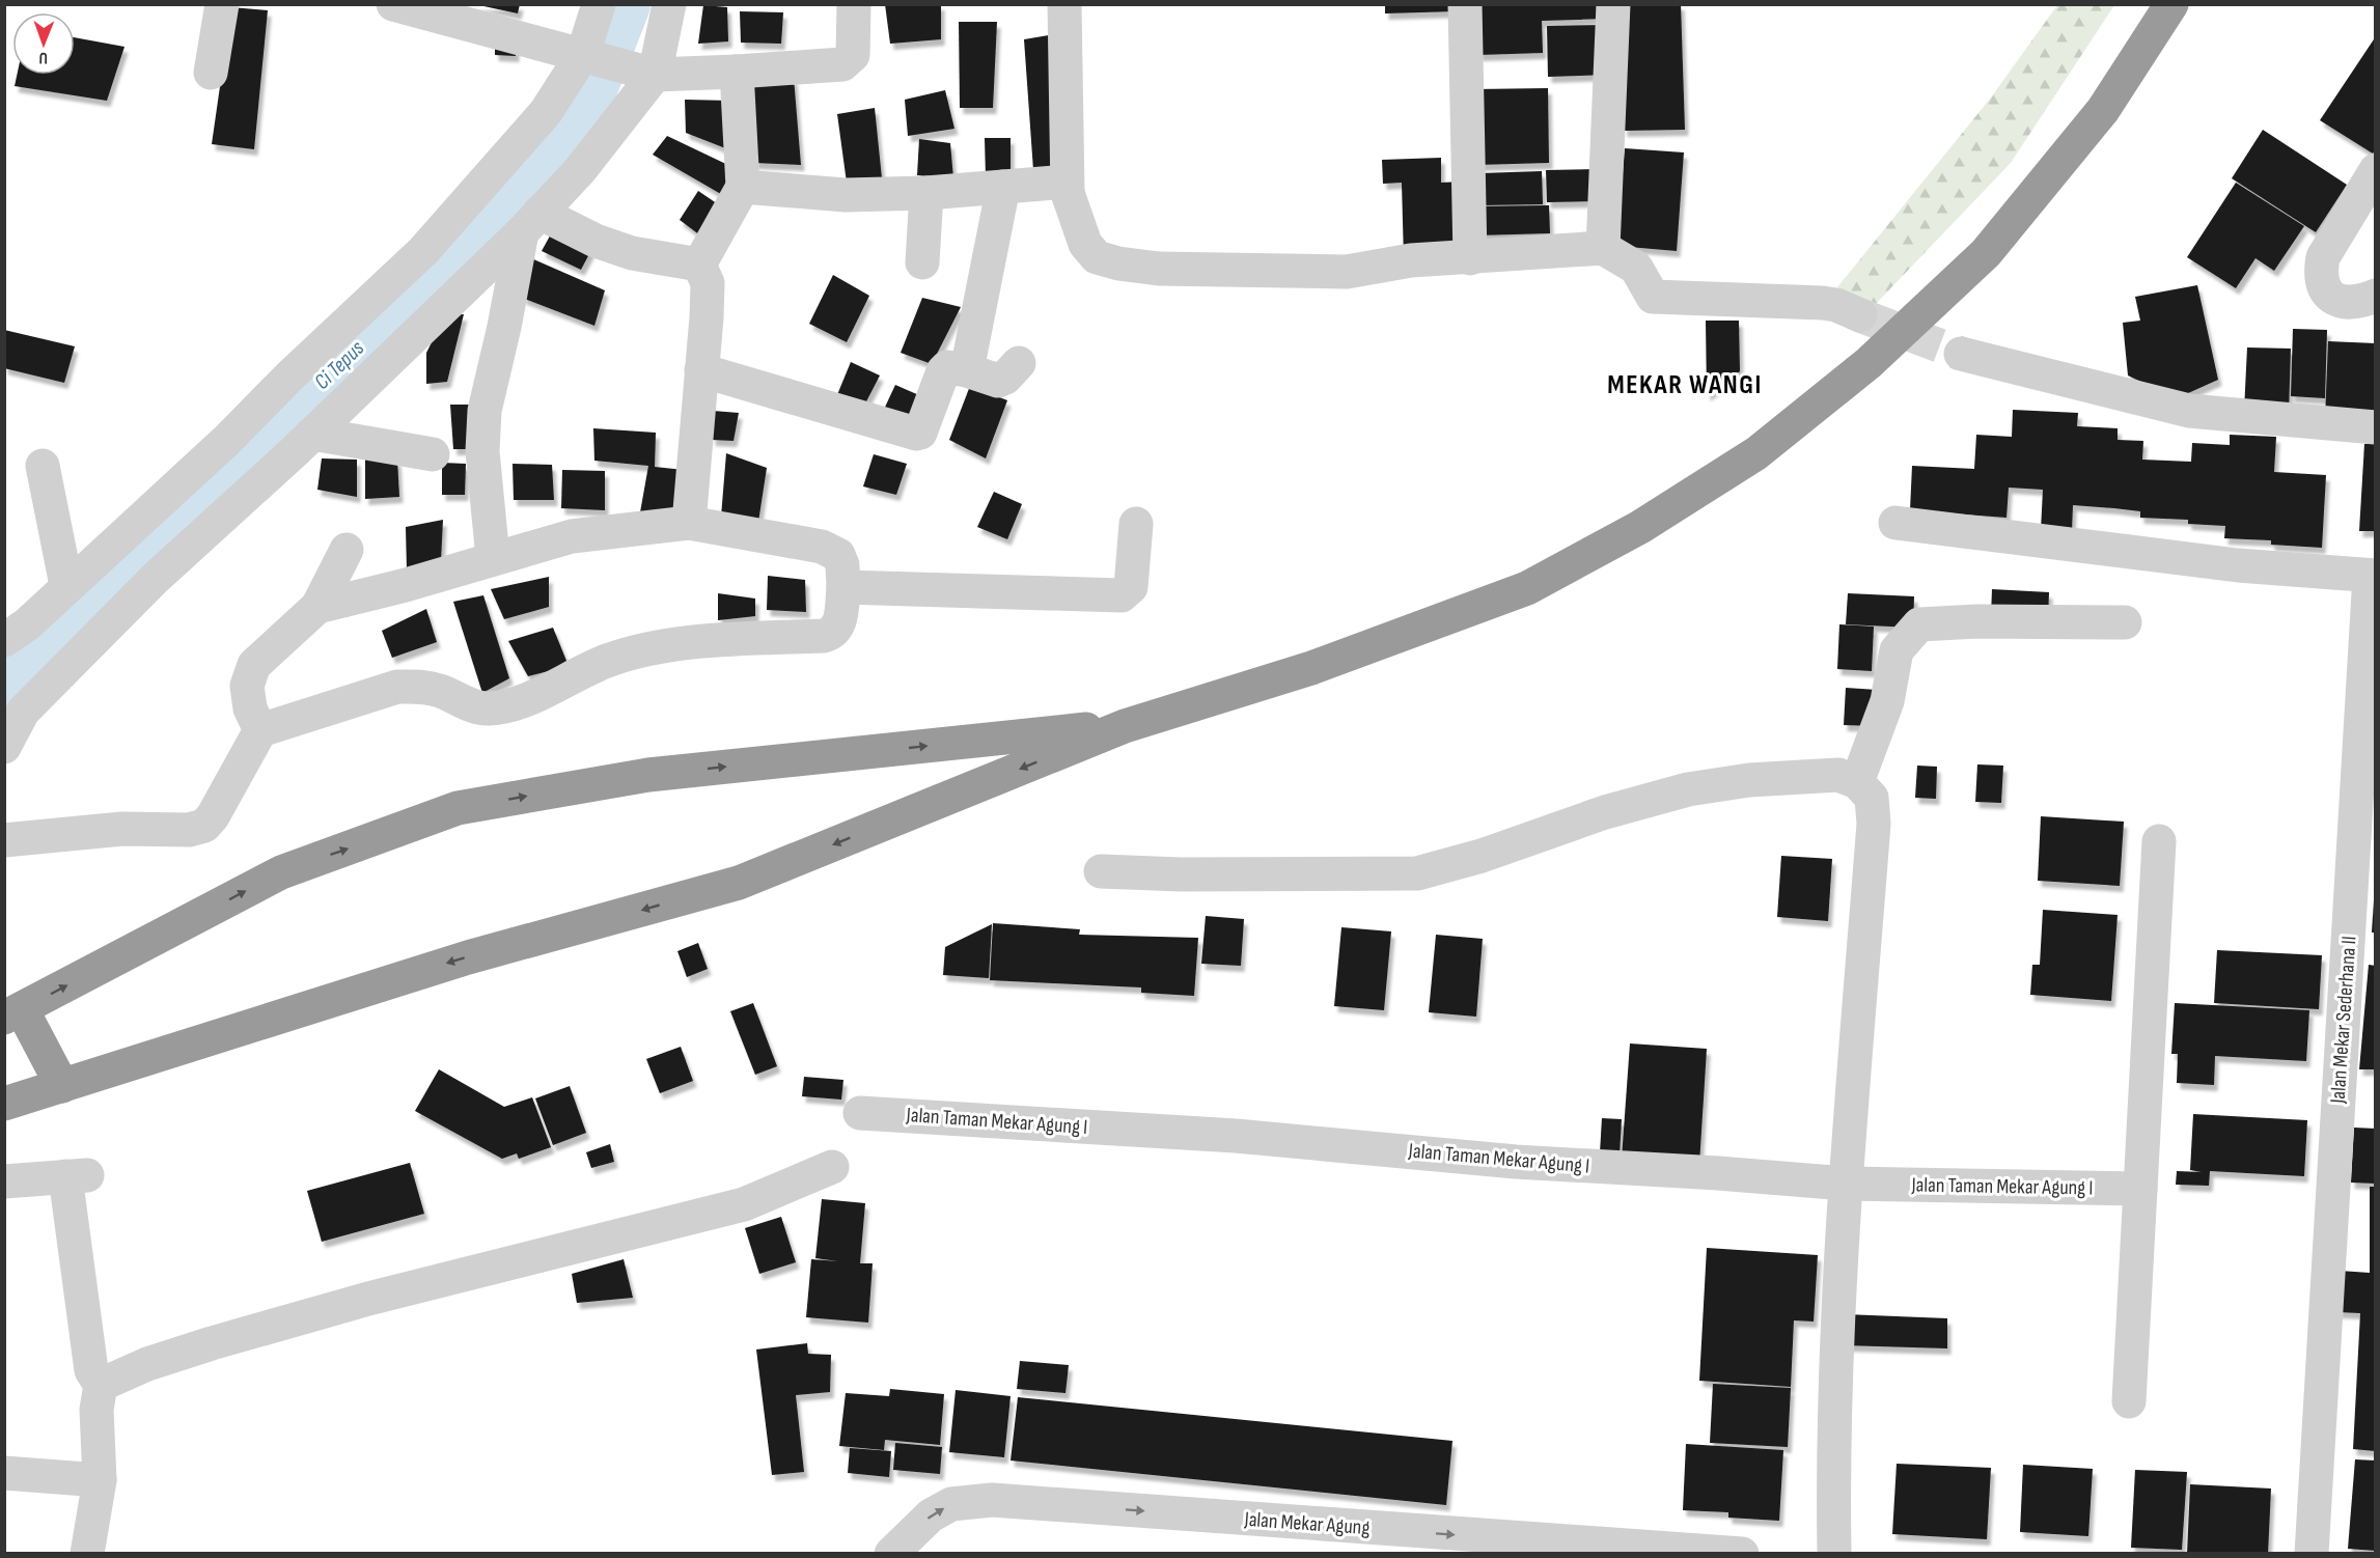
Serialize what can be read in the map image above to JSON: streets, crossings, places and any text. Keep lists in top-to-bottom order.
{
  "streets": {
    "street": ["Jalan Mekar Sederhana II", "Jalan Taman Mekar Agung I", "Jalan Mekar Agung"]
  },
  "one_way": ["Jalan Mekar Agung"],
  "districts": ["MEKAR WANGI"],
  "water": ["Ci Tepus"],
  "north": "bottom"
}
